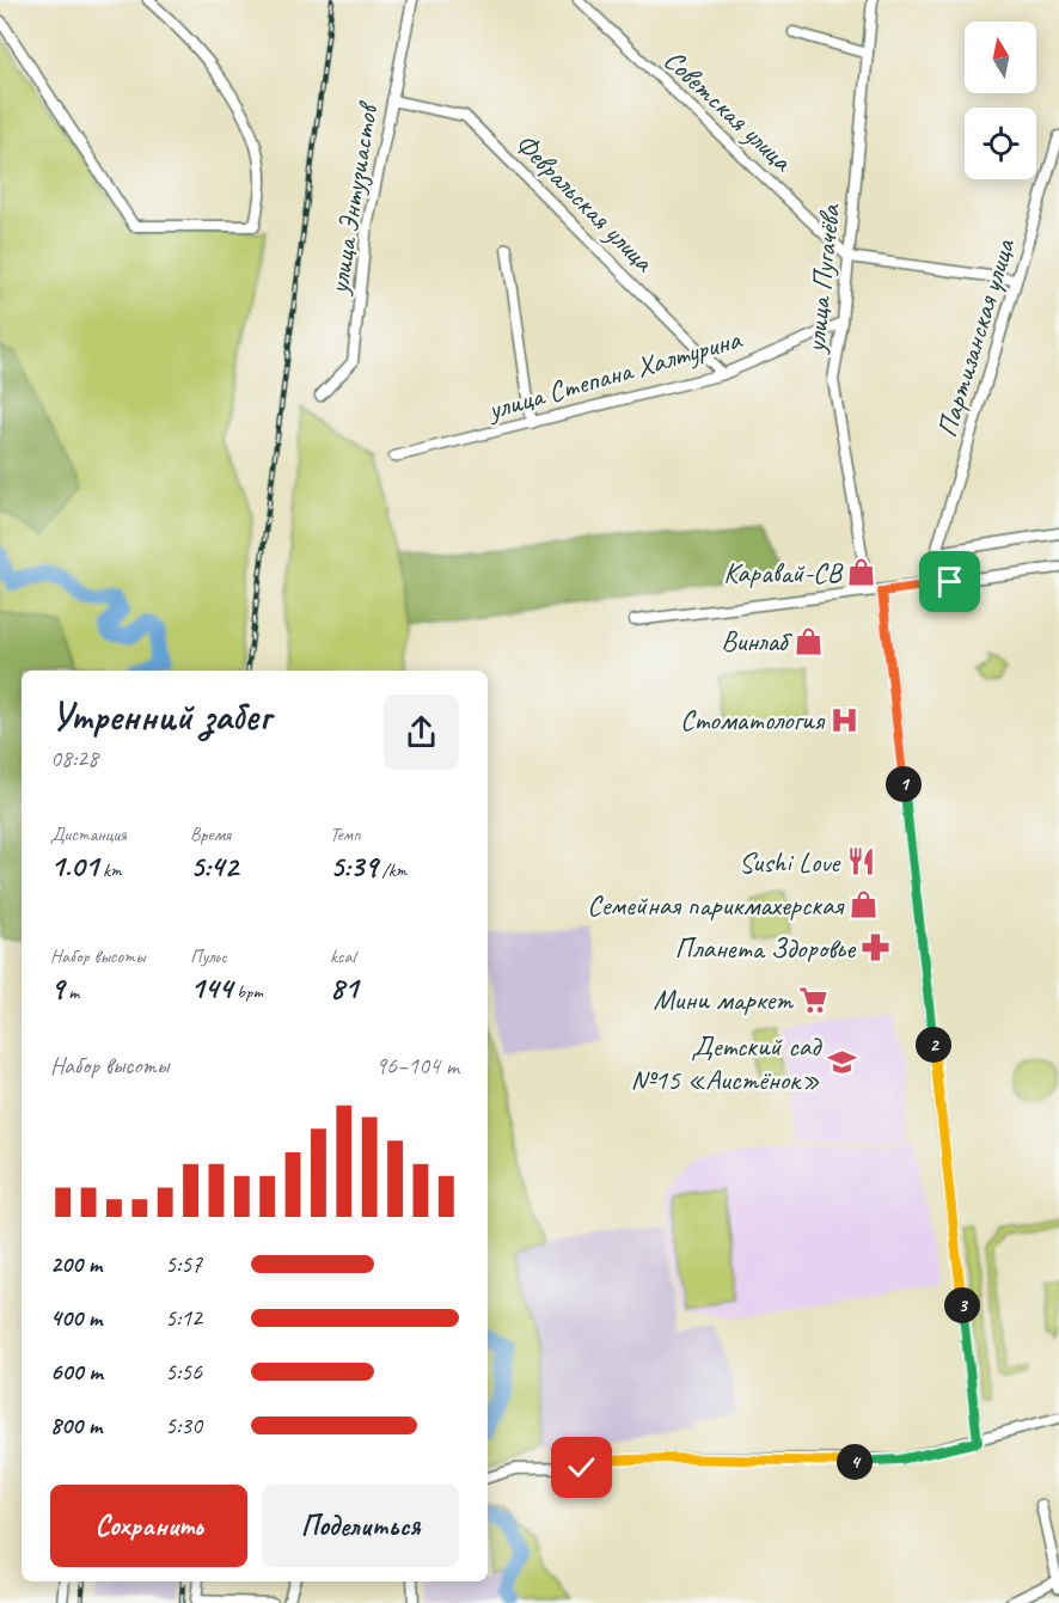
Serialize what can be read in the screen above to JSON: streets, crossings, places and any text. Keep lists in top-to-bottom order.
{
  "streets": {
    "street": [
      "Советская улица",
      "улица Энтузиастов",
      "Февральская улица",
      "улица Пугачёва",
      "Партизанская улица",
      "улица Степана Халтурина"
    ]
  },
  "crossings": [
    ["Советская улица", "улица Пугачёва"],
    ["улица Энтузиастов", "Февральская улица"],
    ["Февральская улица", "улица Степана Халтурина"],
    ["улица Пугачёва", "улица Степана Халтурина"]
  ],
  "places": {
    "shop": ["Каравай-СВ", "Винлаб", "Семейная парикмахерская"],
    "hospital": ["Стоматология"],
    "restaurant": ["Sushi Love"],
    "pharmacy": ["Планета Здоровье"],
    "supermarket": ["Мини маркет"],
    "school or university": ["Детский сад №15 «Аистёнок»"]
  },
  "north": "top",
  "page": {
    "heading": ["Утренний забег", "08:28"],
    "pins": [
      "1",
      "2",
      "3",
      "4"
    ],
    "stats": [
      ["Дистанция", "1.01 km"],
      ["Время", "5:42"],
      ["Темп", "5:39 /km"],
      ["Набор высоты", "9 m"],
      ["Пульс", "144 bpm"],
      ["kcal", "81"]
    ],
    "chart": ["Набор высоты", "96–104 m"],
    "list": [
      {
        "name": "200 m",
        "note": "5:57"
      },
      {
        "name": "400 m",
        "note": "5:12"
      },
      {
        "name": "600 m",
        "note": "5:56"
      },
      {
        "name": "800 m",
        "note": "5:30"
      }
    ],
    "buttons": ["Сохранить", "Поделиться"]
  }
}
